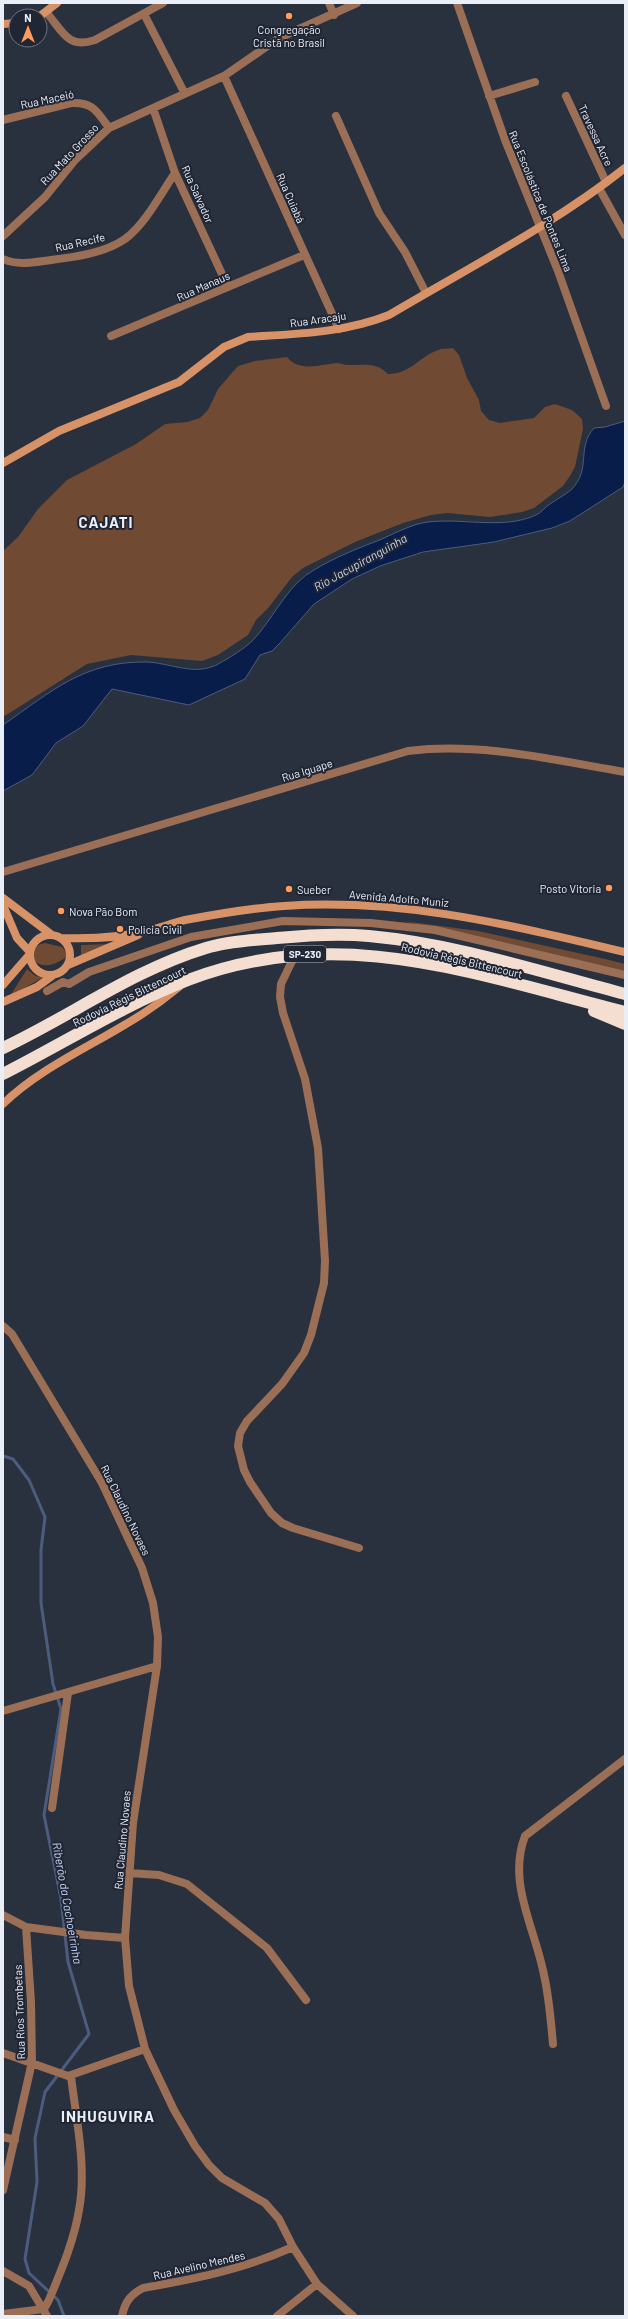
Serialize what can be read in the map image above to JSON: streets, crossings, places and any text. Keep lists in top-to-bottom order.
{
  "streets": {
    "highway": ["SP-230", "Rodovia Régis Bittencourt"],
    "street": [
      "Rua Maceió",
      "Travessa Acre",
      "Rua Mato Grosso",
      "Rua Salvador",
      "Rua Cuiabá",
      "Rua Escolástica de Pontes Lima",
      "Rua Recife",
      "Rua Manaus",
      "Rua Aracaju",
      "Rua Iguape",
      "Avenida Adolfo Muniz",
      "Rua Claudino Novaes",
      "Rua Rios Trombetas",
      "Rua Avelino Mendes"
    ]
  },
  "crossings": [
    ["Rua Maceió", "Rua Mato Grosso"],
    ["Travessa Acre", "Rua Aracaju"],
    ["Rua Mato Grosso", "Rua Salvador"],
    ["Rua Mato Grosso", "Rua Cuiabá"],
    ["Rua Salvador", "Rua Recife"],
    ["Rua Salvador", "Rua Manaus"],
    ["Rua Cuiabá", "Rua Manaus"],
    ["Rua Cuiabá", "Rua Aracaju"],
    ["Rua Escolástica de Pontes Lima", "Rua Aracaju"],
    ["Rua Claudino Novaes", "Rua Avelino Mendes"]
  ],
  "districts": ["CAJATI", "INHUGUVIRA"],
  "water": ["Rio Jacupiranguinha", "Riberão da Cachoeirinha"],
  "places": [
    "Congregação Cristã no Brasil",
    "Posto Vitoria",
    "Sueber",
    "Nova Pão Bom",
    "Policia Civil"
  ],
  "north": "top"
}
